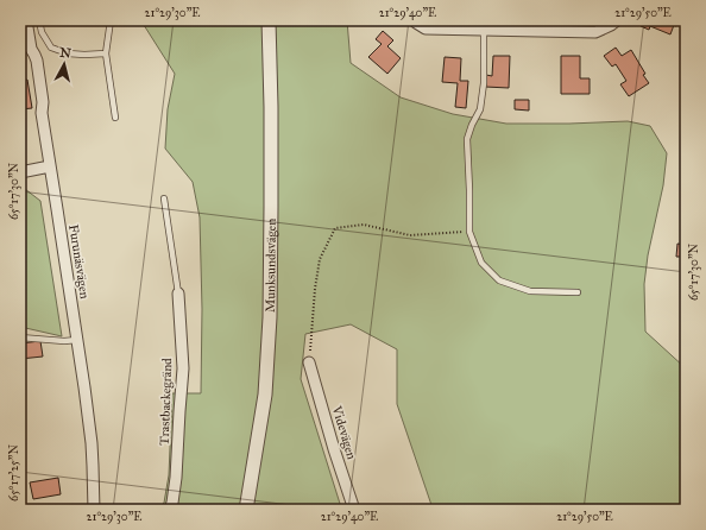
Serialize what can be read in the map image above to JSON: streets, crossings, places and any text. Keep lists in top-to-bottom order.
{
  "streets": {
    "street": [
      "Furunäsvägen",
      "Munksundsvägen",
      "Trastbackegränd",
      "Videvägen"
    ]
  },
  "north": "top",
  "coordinates": [
    "21°29'30\"E",
    "21°29'40\"E",
    "21°29'50\"E",
    "65°17'30\"N",
    "65°17'25\"N"
  ]
}
